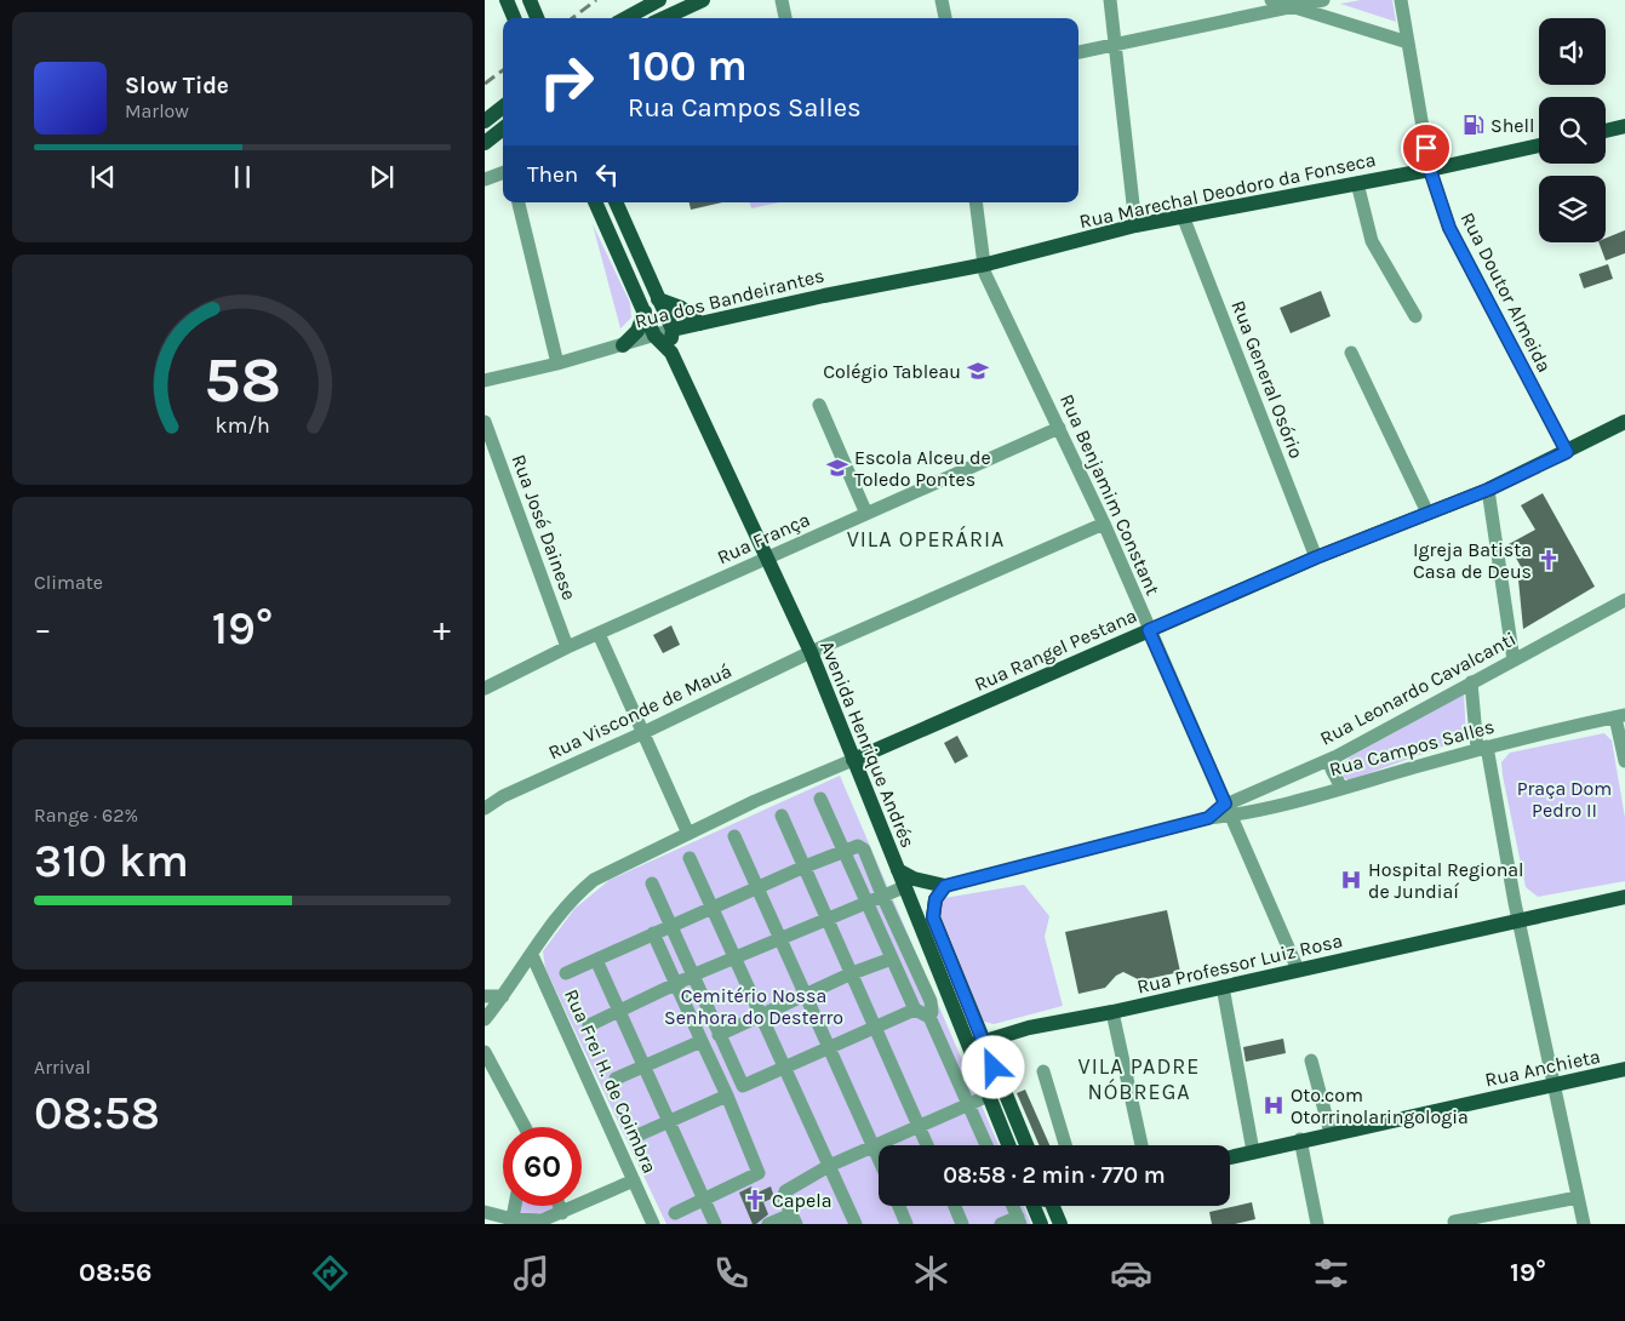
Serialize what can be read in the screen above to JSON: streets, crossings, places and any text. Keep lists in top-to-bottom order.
{
  "streets": {
    "main road": [
      "Rua Marechal Deodoro da Fonseca",
      "Rua dos Bandeirantes",
      "Rua Rangel Pestana",
      "Avenida Henrique Andrés",
      "Rua Professor Luiz Rosa",
      "Rua Anchieta"
    ],
    "street": [
      "Rua Doutor Almeida",
      "Rua General Osório",
      "Rua Benjamim Constant",
      "Rua José Dainese",
      "Rua França",
      "Rua Leonardo Cavalcanti",
      "Rua Visconde de Mauá",
      "Rua Campos Salles",
      "Rua Frei H. de Coimbra"
    ]
  },
  "crossings": [
    ["Rua Marechal Deodoro da Fonseca", "Rua Doutor Almeida"],
    ["Rua Marechal Deodoro da Fonseca", "Rua dos Bandeirantes"],
    ["Rua Marechal Deodoro da Fonseca", "Rua General Osório"],
    ["Rua Marechal Deodoro da Fonseca", "Rua Benjamim Constant"],
    ["Rua Doutor Almeida", "Rua Rangel Pestana"],
    ["Rua dos Bandeirantes", "Rua Benjamim Constant"],
    ["Rua dos Bandeirantes", "Avenida Henrique Andrés"],
    ["Rua General Osório", "Rua Rangel Pestana"],
    ["Rua Benjamim Constant", "Rua França"],
    ["Rua Benjamim Constant", "Rua Rangel Pestana"],
    ["Rua Benjamim Constant", "Rua Leonardo Cavalcanti"],
    ["Rua Benjamim Constant", "Rua Visconde de Mauá"],
    ["Rua Benjamim Constant", "Rua Campos Salles"],
    ["Rua Benjamim Constant", "Rua Professor Luiz Rosa"],
    ["Rua José Dainese", "Rua França"],
    ["Rua França", "Avenida Henrique Andrés"],
    ["Rua Rangel Pestana", "Avenida Henrique Andrés"],
    ["Rua Rangel Pestana", "Rua Frei H. de Coimbra"],
    ["Rua Leonardo Cavalcanti", "Rua Campos Salles"],
    ["Rua Visconde de Mauá", "Avenida Henrique Andrés"],
    ["Avenida Henrique Andrés", "Rua Campos Salles"],
    ["Avenida Henrique Andrés", "Rua Professor Luiz Rosa"]
  ],
  "districts": ["VILA OPERÁRIA", "VILA PADRE NÓBREGA"],
  "parks": ["Praça Dom Pedro II", "Cemitério Nossa Senhora do Desterro"],
  "places": {
    "fuel station": ["Shell"],
    "school or university": ["Colégio Tableau", "Escola Alceu de Toledo Pontes"],
    "church": ["Igreja Batista Casa de Deus", "Capela"],
    "hospital": ["Hospital Regional de Jundiaí", "Oto.com Otorrinolaringologia"]
  },
  "page": {
    "turn": ["100 m", "Rua Campos Salles"],
    "song": ["Slow Tide", "Marlow"],
    "then": "Then",
    "tile": [
      "Climate",
      ["Range · 62%", "310 km"],
      ["Arrival", "08:58"]
    ],
    "heat": ["−", "19°", "+"],
    "limit": "60",
    "trip": "08:58 · 2 min · 770 m",
    "tabs": ["08:56", "19°"],
    "gauge": ["58", "km/h"]
  }
}
